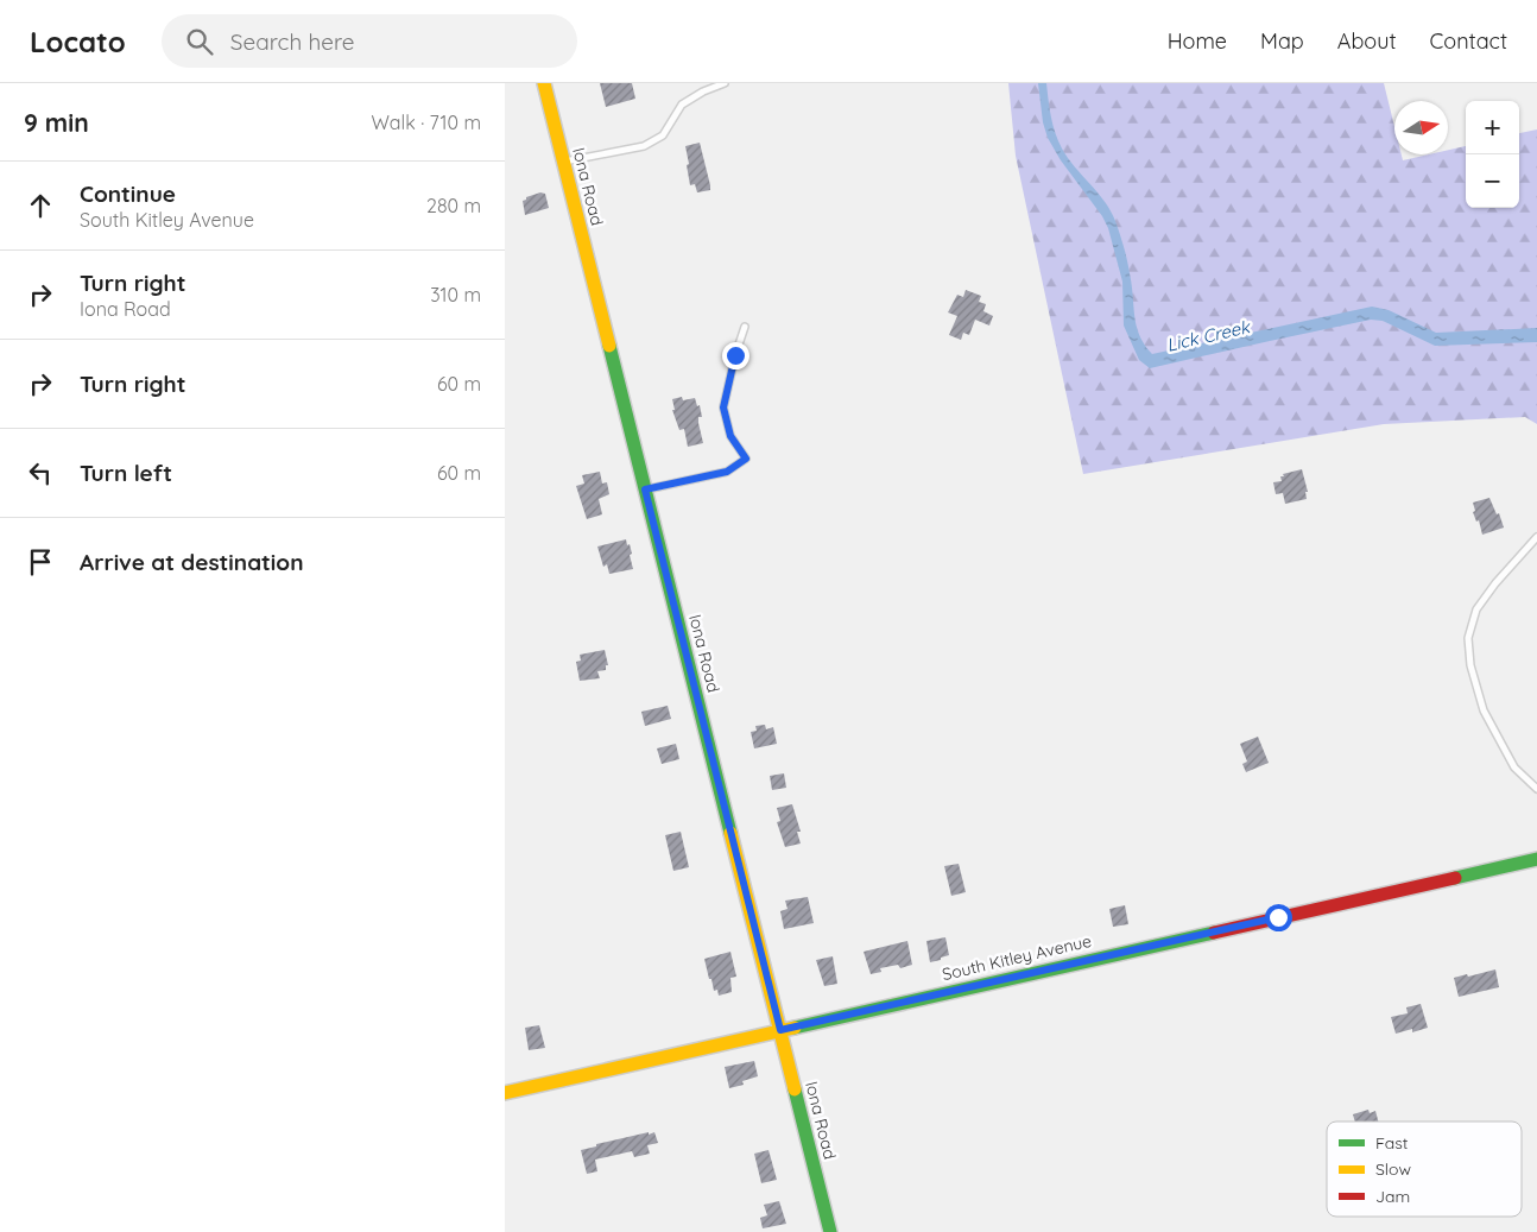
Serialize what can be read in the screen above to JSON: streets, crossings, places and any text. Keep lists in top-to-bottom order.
{
  "streets": {
    "street": ["Iona Road", "South Kitley Avenue"]
  },
  "crossings": [
    ["Iona Road", "South Kitley Avenue"]
  ],
  "water": ["Lick Creek"],
  "legend": ["Fast", "Slow", "Jam"],
  "north": "right",
  "page": {
    "header": "Locato",
    "search": "Search here",
    "nav": [
      "Home",
      "Map",
      "About",
      "Contact"
    ],
    "heading": ["9 min", "Walk · 710 m"],
    "map_buttons": ["+", "−"],
    "list": [
      ["Continue", "South Kitley Avenue", "280 m"],
      ["Turn right", "Iona Road", "310 m"],
      ["Turn right", "60 m"],
      ["Turn left", "60 m"],
      "Arrive at destination"
    ]
  }
}
